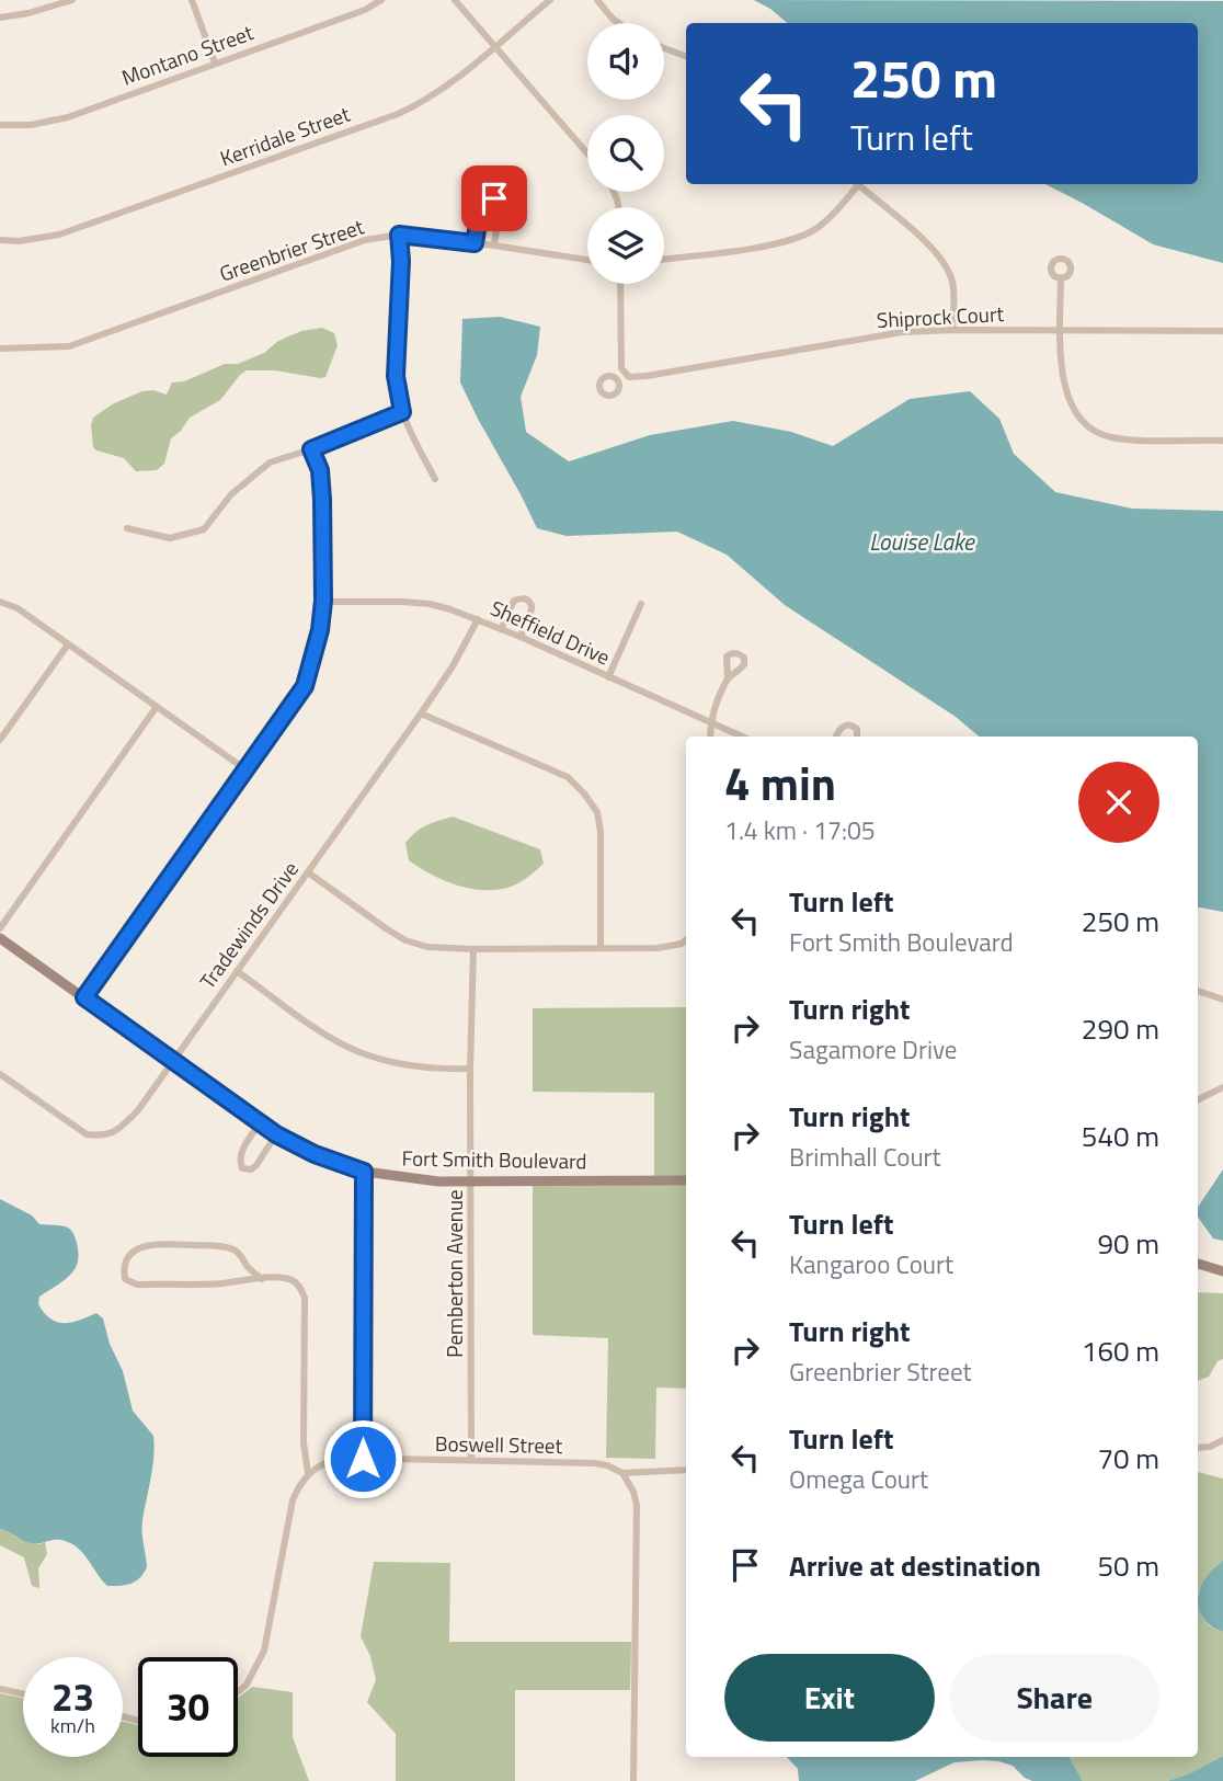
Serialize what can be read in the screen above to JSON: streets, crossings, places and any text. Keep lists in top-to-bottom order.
{
  "streets": {
    "street": [
      "Montano Street",
      "Kerridale Street",
      "Greenbrier Street",
      "Shiprock Court",
      "Sheffield Drive",
      "Tradewinds Drive",
      "Fort Smith Boulevard",
      "Pemberton Avenue",
      "Boswell Street"
    ]
  },
  "crossings": [
    ["Sheffield Drive", "Tradewinds Drive"],
    ["Tradewinds Drive", "Fort Smith Boulevard"],
    ["Fort Smith Boulevard", "Pemberton Avenue"],
    ["Pemberton Avenue", "Boswell Street"]
  ],
  "water": ["Louise Lake"],
  "page": {
    "turn": ["250 m", "Turn left"],
    "heading": ["4 min", "1.4 km · 17:05"],
    "list": [
      {
        "name": "Turn left",
        "note": "Fort Smith Boulevard",
        "value": "250 m"
      },
      {
        "name": "Turn right",
        "note": "Sagamore Drive",
        "value": "290 m"
      },
      {
        "name": "Turn right",
        "note": "Brimhall Court",
        "value": "540 m"
      },
      {
        "name": "Turn left",
        "note": "Kangaroo Court",
        "value": "90 m"
      },
      {
        "name": "Turn right",
        "note": "Greenbrier Street",
        "value": "160 m"
      },
      {
        "name": "Turn left",
        "note": "Omega Court",
        "value": "70 m"
      },
      {
        "name": "Arrive at destination",
        "value": "50 m"
      }
    ],
    "buttons": ["Exit", "Share"],
    "speed": "23 km/h",
    "limit": "30"
  }
}
